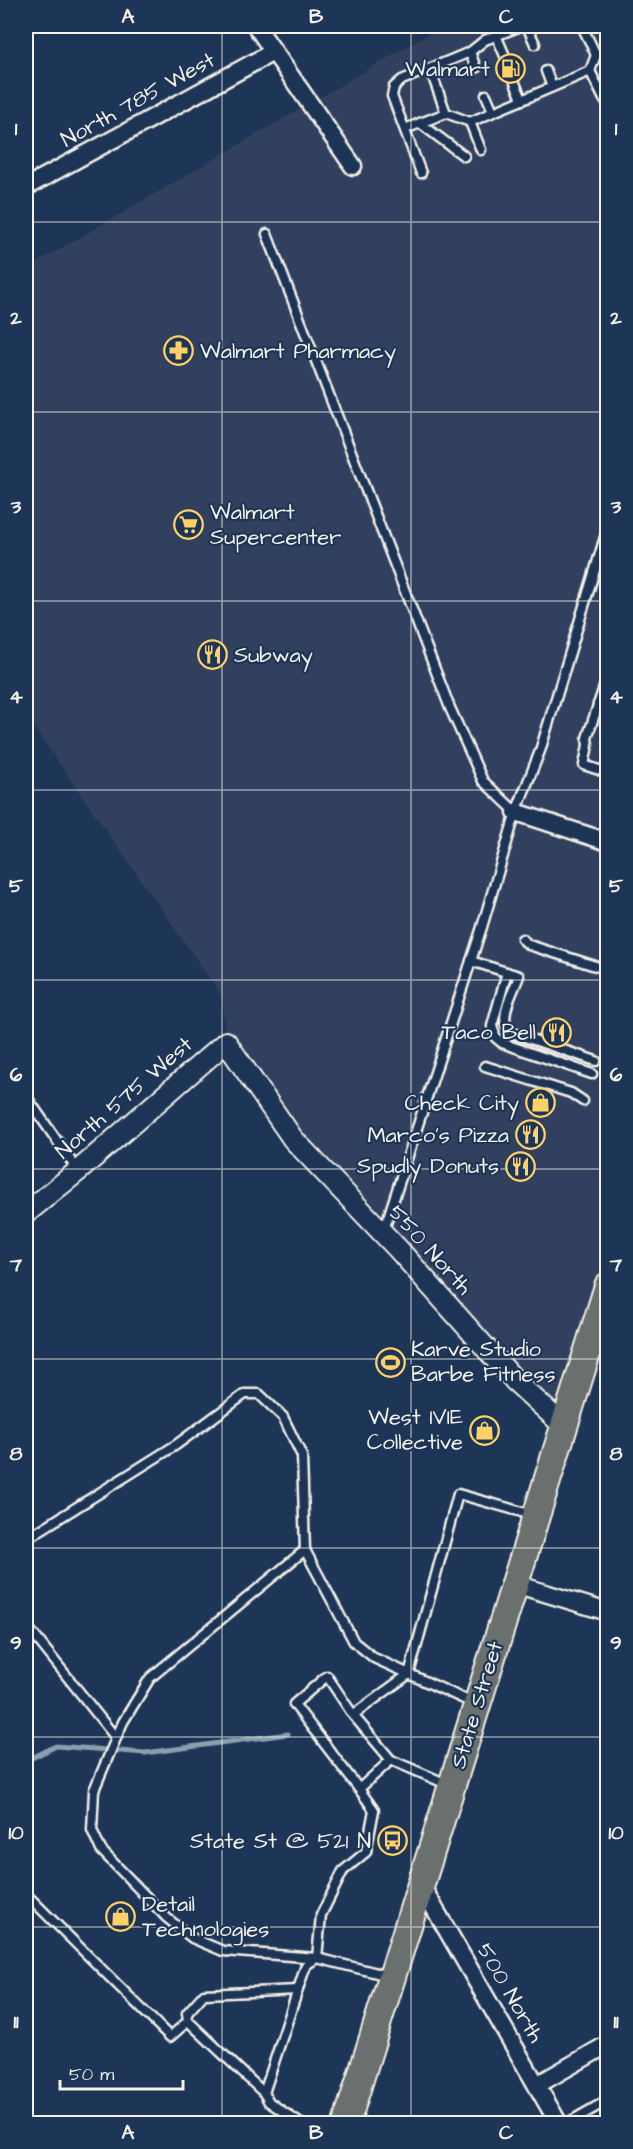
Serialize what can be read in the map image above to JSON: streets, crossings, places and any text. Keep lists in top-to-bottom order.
{
  "streets": {
    "main road": ["State Street"],
    "street": [
      "North 785 West",
      "North 575 West",
      "550 North",
      "500 North"
    ]
  },
  "crossings": [
    ["North 575 West", "550 North"],
    ["550 North", "State Street"],
    ["State Street", "500 North"]
  ],
  "places": {
    "fuel station": ["Walmart"],
    "pharmacy": ["Walmart Pharmacy"],
    "supermarket": ["Walmart Supercenter"],
    "restaurant": [
      "Subway",
      "Taco Bell",
      "Marco's Pizza",
      "Spudly Donuts"
    ],
    "shop": ["Check City", "West IVIE Collective", "Detail Technologies"],
    "sports": ["Karve Studio Barbe Fitness"],
    "bus stop": ["State St @ 521 N"]
  },
  "scale_bar": "50 m",
  "grid": {
    "columns": ["A", "B", "C"],
    "rows": [
      "1",
      "2",
      "3",
      "4",
      "5",
      "6",
      "7",
      "8",
      "9",
      "10",
      "11"
    ]
  }
}
